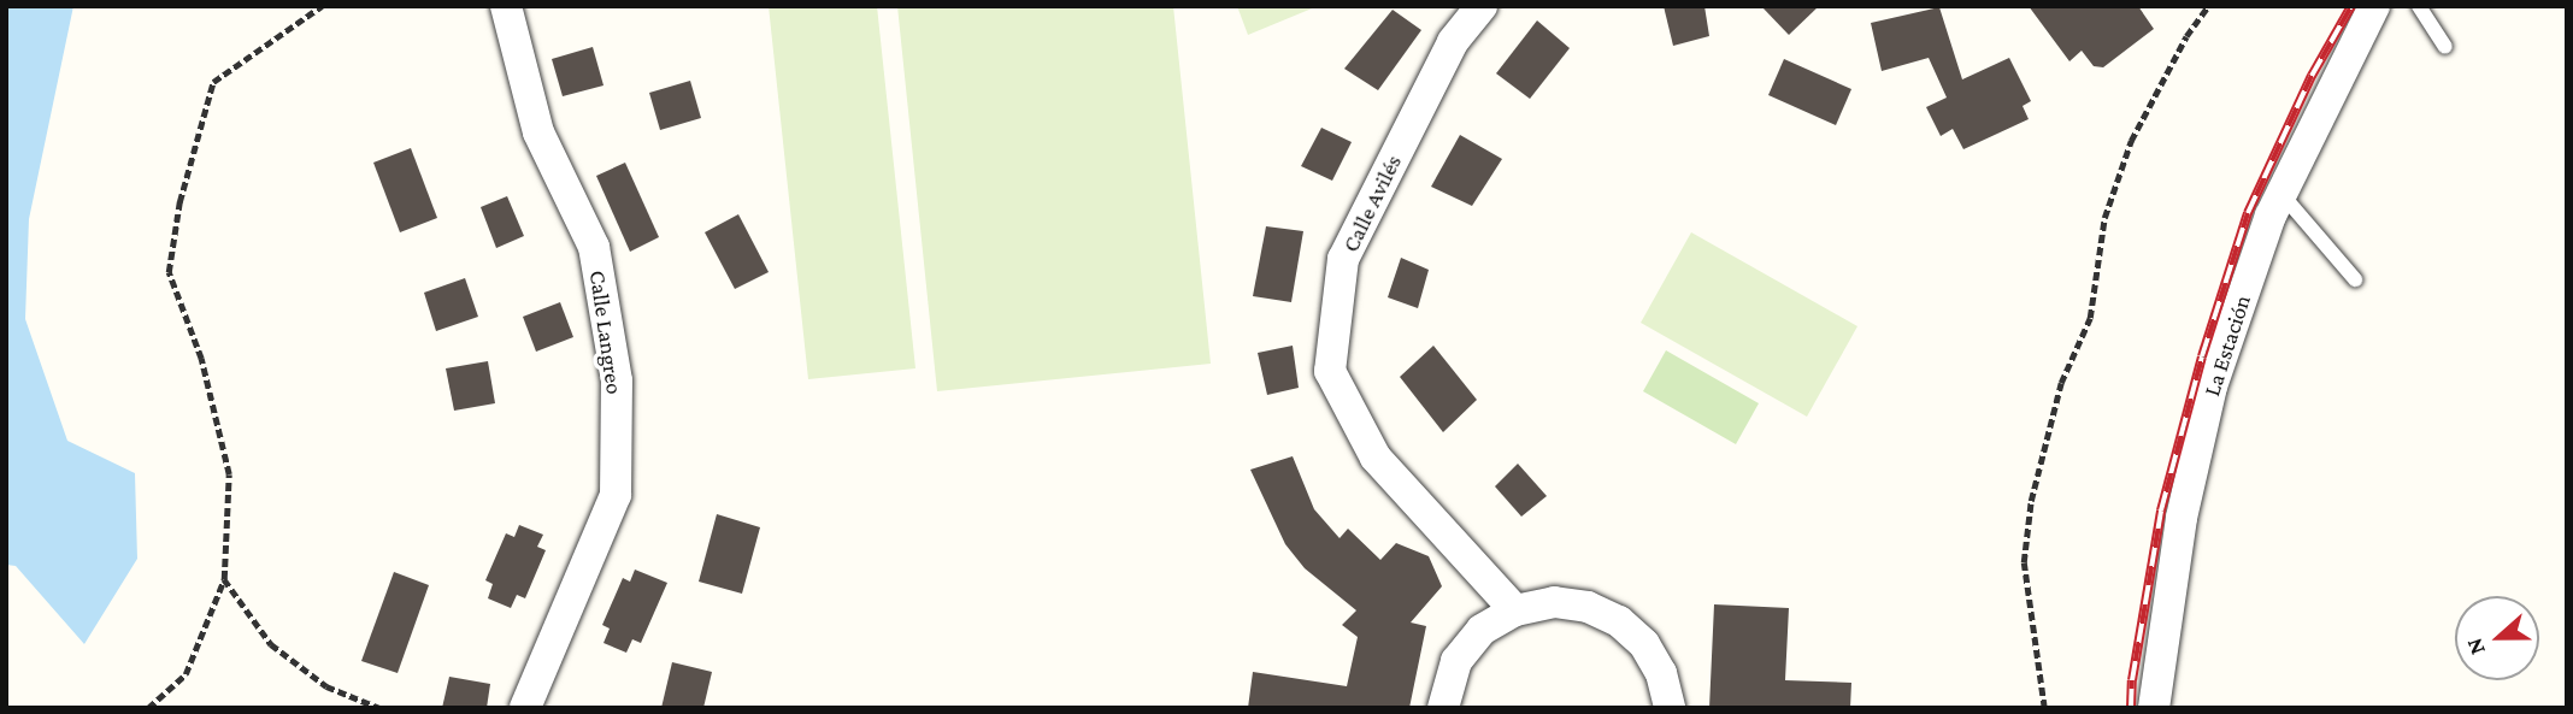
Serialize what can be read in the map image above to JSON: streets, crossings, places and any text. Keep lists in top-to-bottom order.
{
  "streets": {
    "street": ["Calle Avilés", "Calle Langreo", "La Estación"]
  },
  "north": "left"
}
